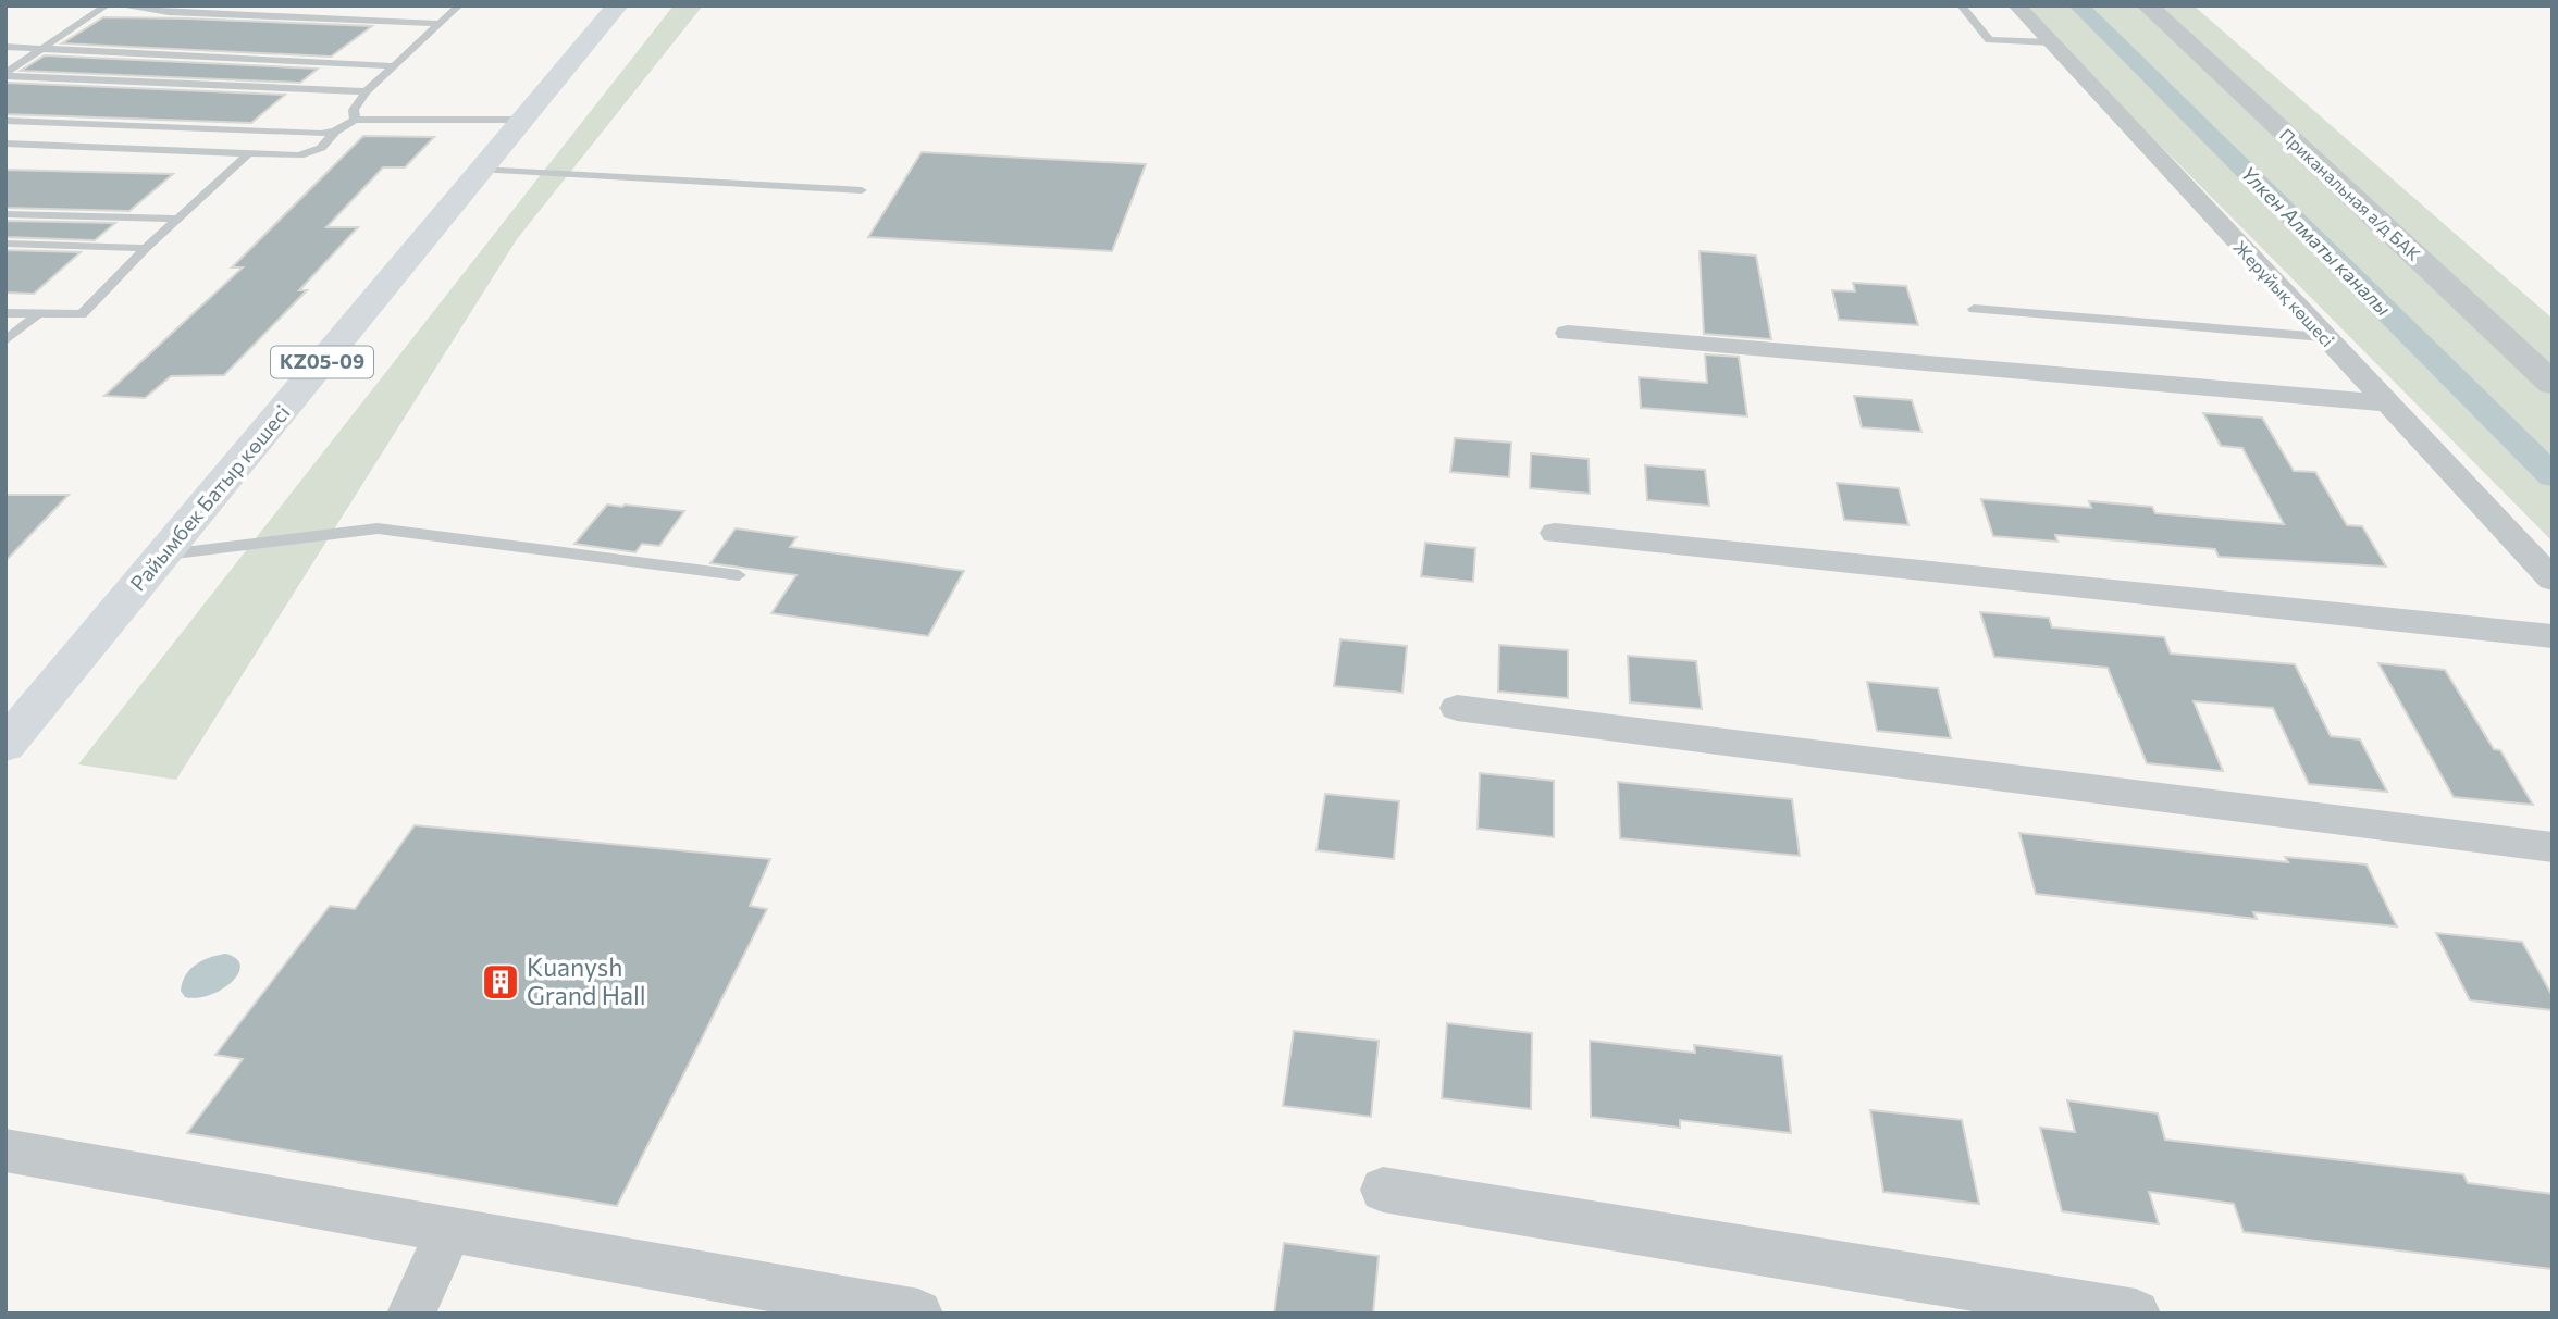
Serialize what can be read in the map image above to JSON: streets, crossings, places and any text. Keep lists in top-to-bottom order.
{
  "streets": {
    "main road": ["KZ05-09", "Райымбек Батыр көшесі"],
    "street": ["Приканальная а/д БАК", "Жерұйық көшесі"]
  },
  "water": ["Үлкен Алматы каналы"],
  "places": {
    "building": ["Kuanysh Grand Hall"]
  }
}
